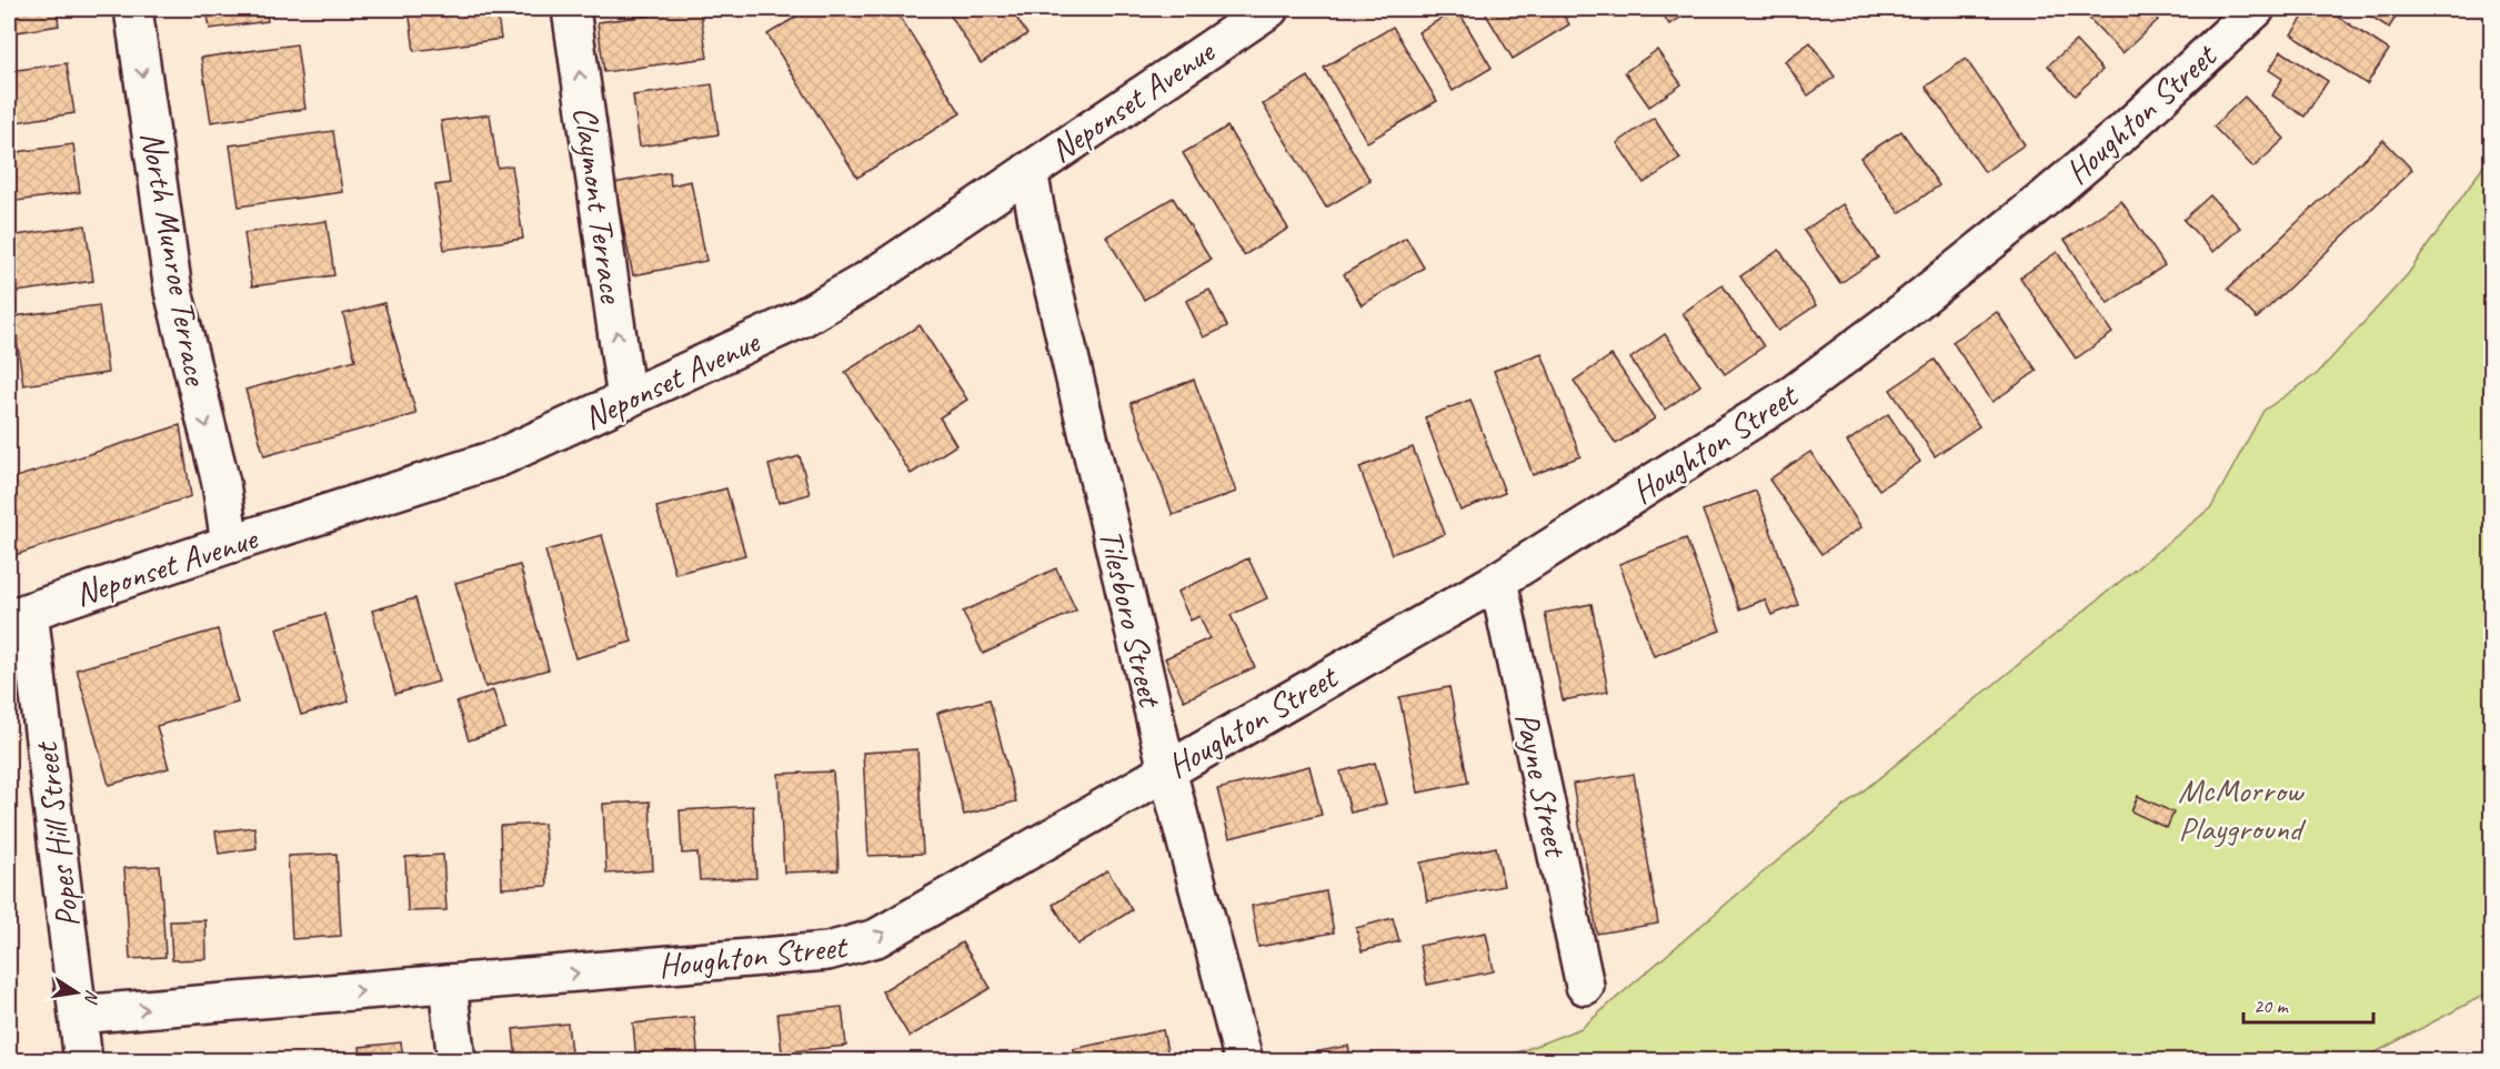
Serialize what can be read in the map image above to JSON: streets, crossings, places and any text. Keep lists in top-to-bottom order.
{
  "streets": {
    "street": [
      "Neponset Avenue",
      "Houghton Street",
      "Claymont Terrace",
      "North Munroe Terrace",
      "Tilesboro Street",
      "Payne Street",
      "Popes Hill Street"
    ]
  },
  "crossings": [
    ["Neponset Avenue", "Claymont Terrace"],
    ["Neponset Avenue", "North Munroe Terrace"],
    ["Neponset Avenue", "Tilesboro Street"],
    ["Neponset Avenue", "Popes Hill Street"],
    ["Houghton Street", "Tilesboro Street"],
    ["Houghton Street", "Payne Street"],
    ["Houghton Street", "Popes Hill Street"]
  ],
  "one_way": ["Houghton Street", "Claymont Terrace", "North Munroe Terrace"],
  "parks": ["McMorrow Playground"],
  "scale_bar": "20 m",
  "north": "right"
}
